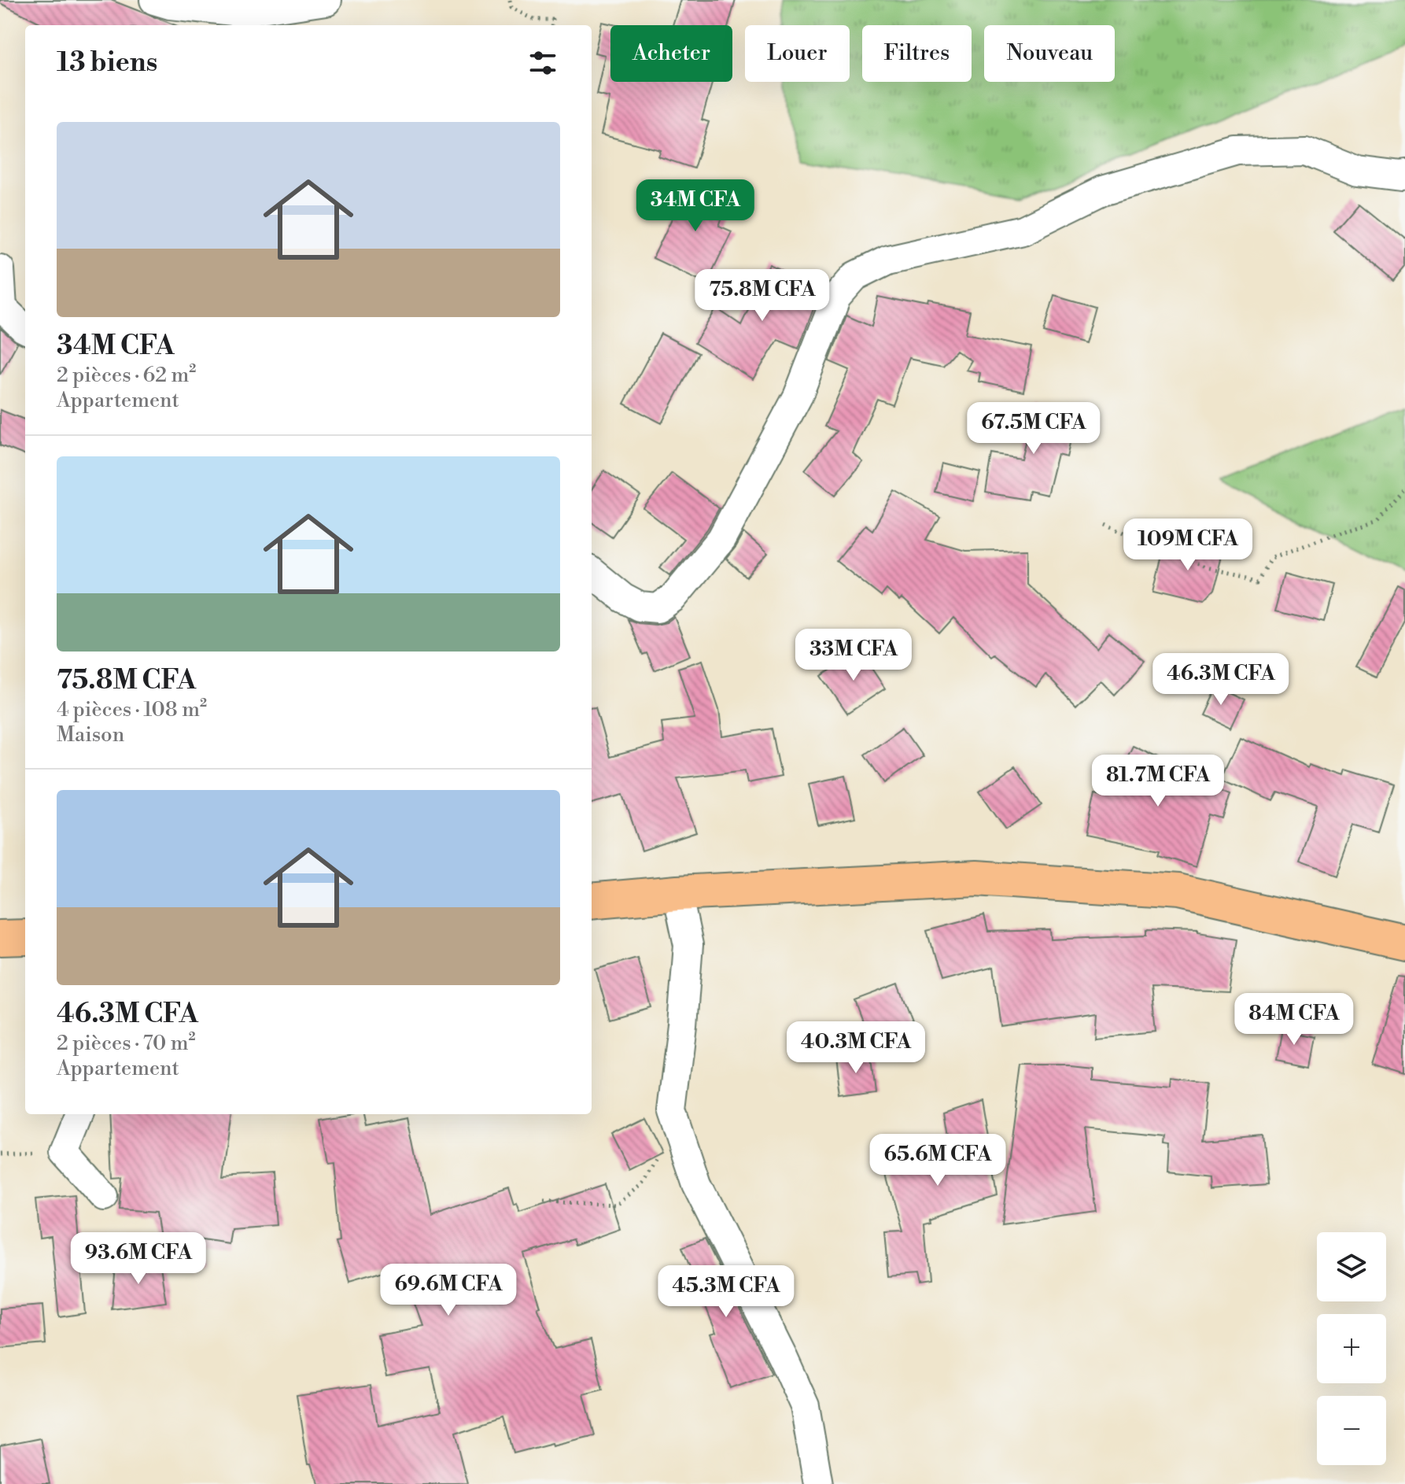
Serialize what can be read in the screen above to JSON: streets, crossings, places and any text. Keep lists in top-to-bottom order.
{
  "page": {
    "chip": [
      "Acheter",
      "Louer",
      "Filtres",
      "Nouveau"
    ],
    "heading": "13 biens",
    "list": [
      {
        "name": "34M CFA",
        "note": "2 pièces · 62 m² · Appartement"
      },
      {
        "name": "75.8M CFA",
        "note": "4 pièces · 108 m² · Maison"
      },
      {
        "name": "46.3M CFA",
        "note": "2 pièces · 70 m² · Appartement"
      }
    ],
    "price": [
      "34M CFA",
      "75.8M CFA",
      "67.5M CFA",
      "109M CFA",
      "33M CFA",
      "46.3M CFA",
      "81.7M CFA",
      "84M CFA",
      "40.3M CFA",
      "65.6M CFA",
      "93.6M CFA",
      "69.6M CFA",
      "45.3M CFA"
    ],
    "map_buttons": ["+", "−"]
  }
}
